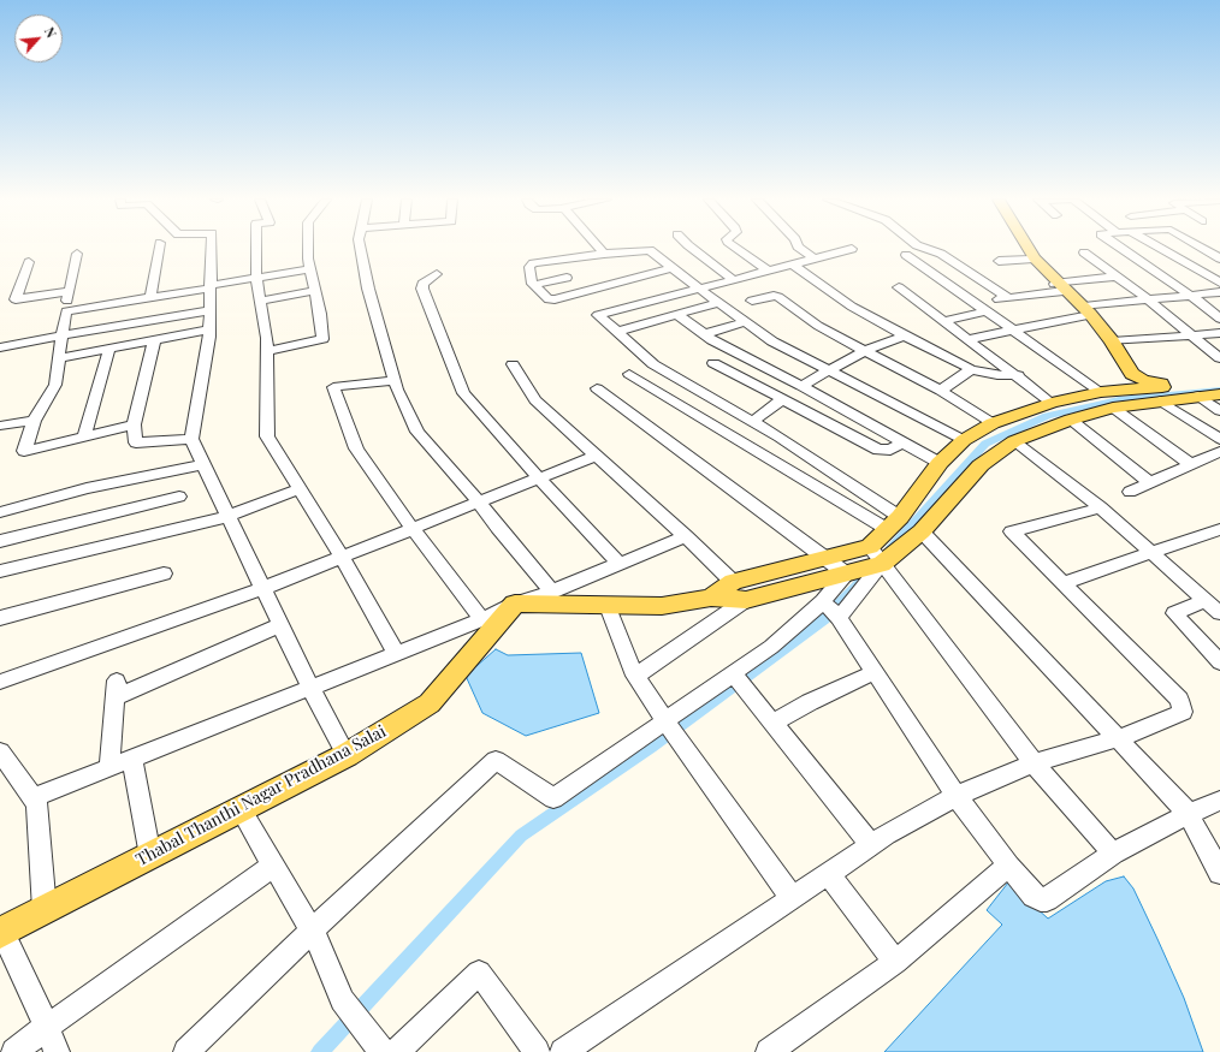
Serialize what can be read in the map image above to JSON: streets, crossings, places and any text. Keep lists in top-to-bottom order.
{
  "streets": {
    "main road": ["Thabal Thanthi Nagar Pradhana Salai"]
  },
  "north": "top right"
}
